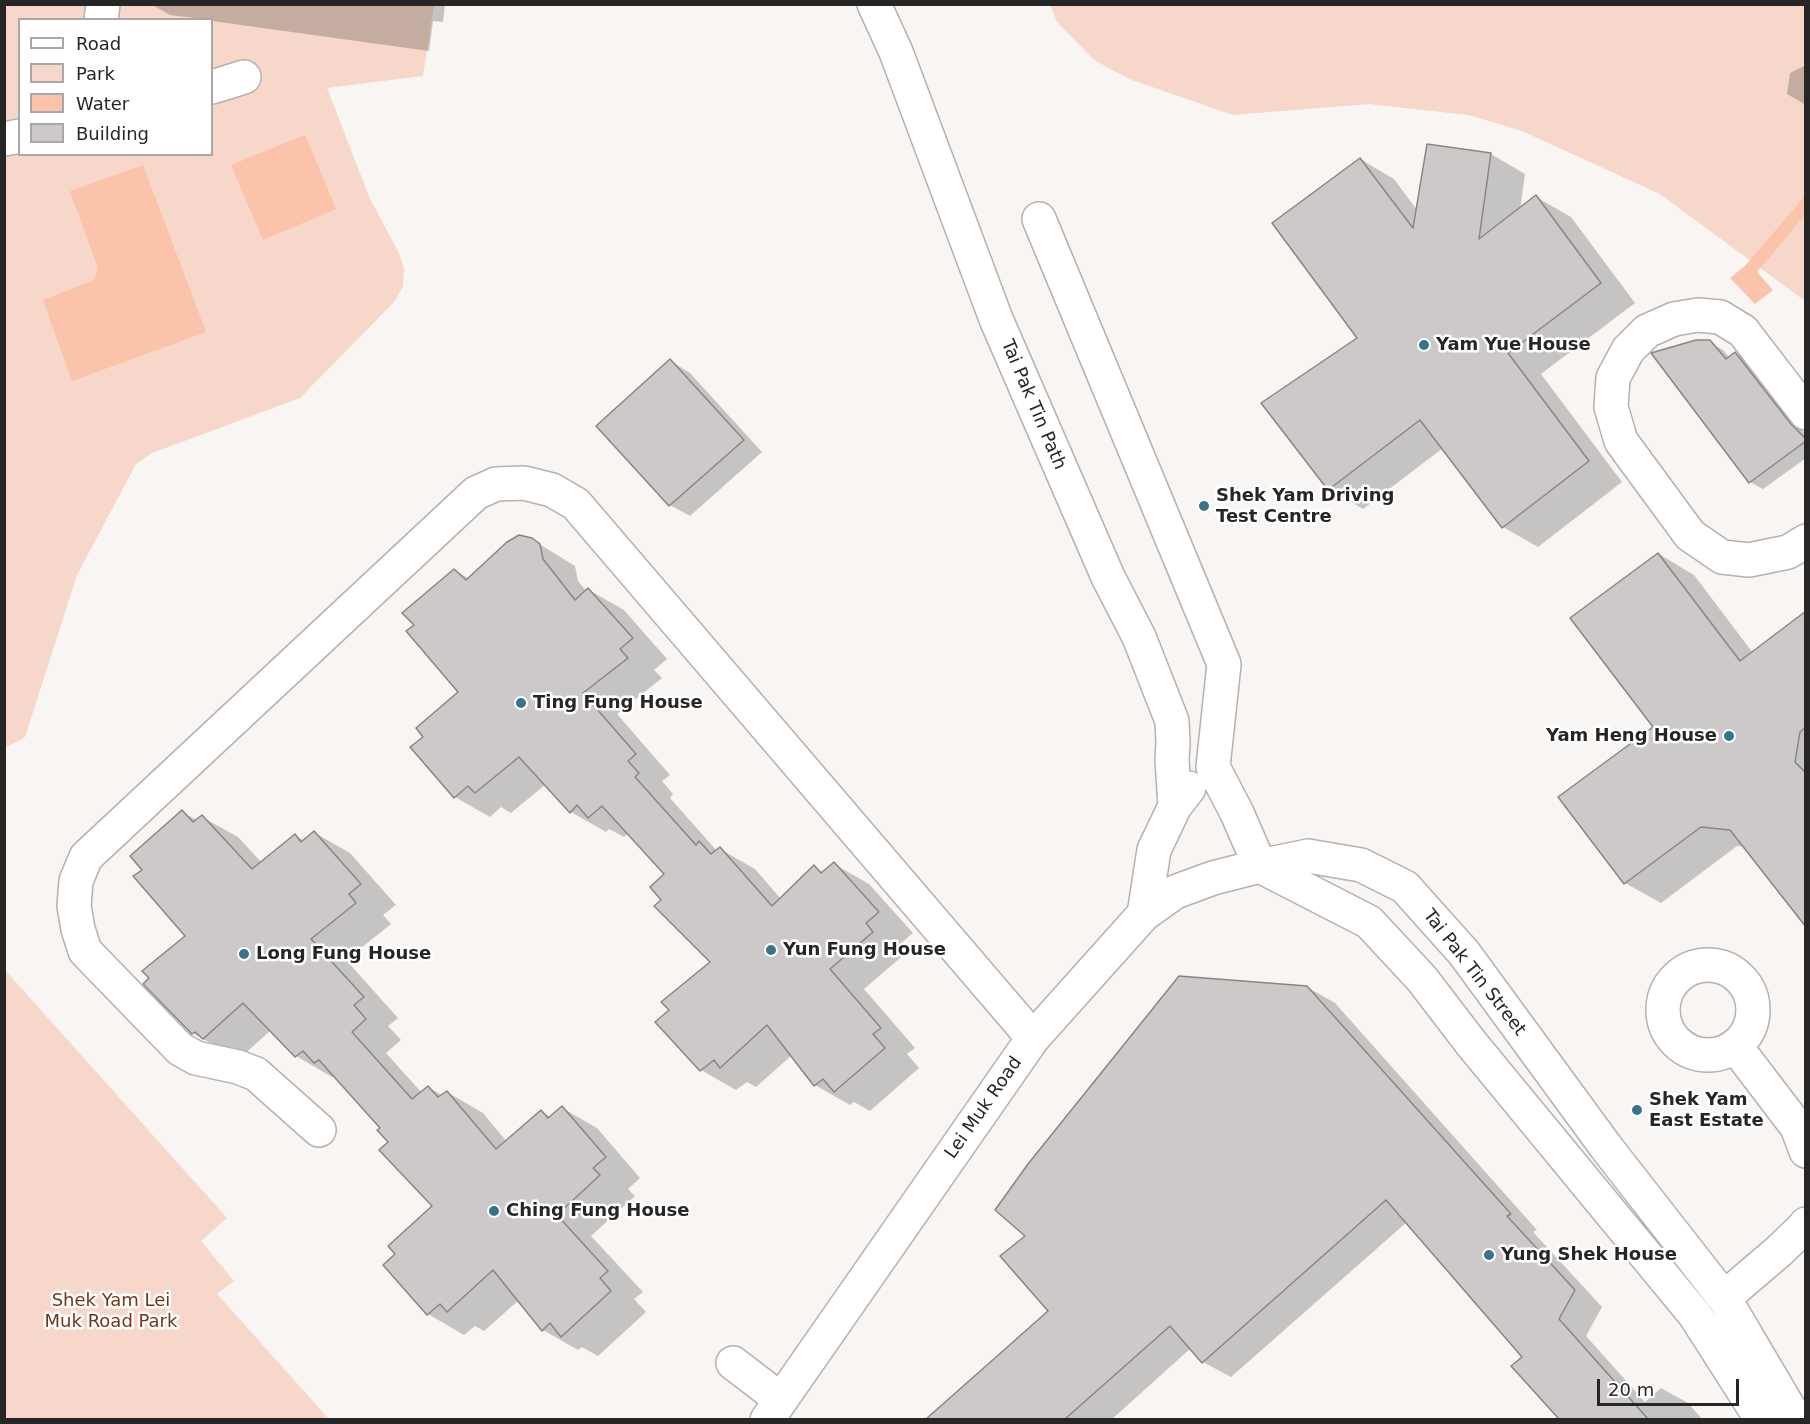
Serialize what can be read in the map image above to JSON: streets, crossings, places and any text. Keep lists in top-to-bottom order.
{
  "streets": {
    "street": ["Tai Pak Tin Path", "Tai Pak Tin Street", "Lei Muk Road"]
  },
  "crossings": [
    ["Tai Pak Tin Path", "Lei Muk Road"],
    ["Tai Pak Tin Street", "Lei Muk Road"]
  ],
  "parks": ["Shek Yam Lei Muk Road Park"],
  "places": [
    "Yam Yue House",
    "Shek Yam Driving Test Centre",
    "Ting Fung House",
    "Yam Heng House",
    "Yun Fung House",
    "Long Fung House",
    "Shek Yam East Estate",
    "Ching Fung House",
    "Yung Shek House"
  ],
  "legend": [
    "Road",
    "Park",
    "Water",
    "Building"
  ],
  "scale_bar": "20 m"
}
